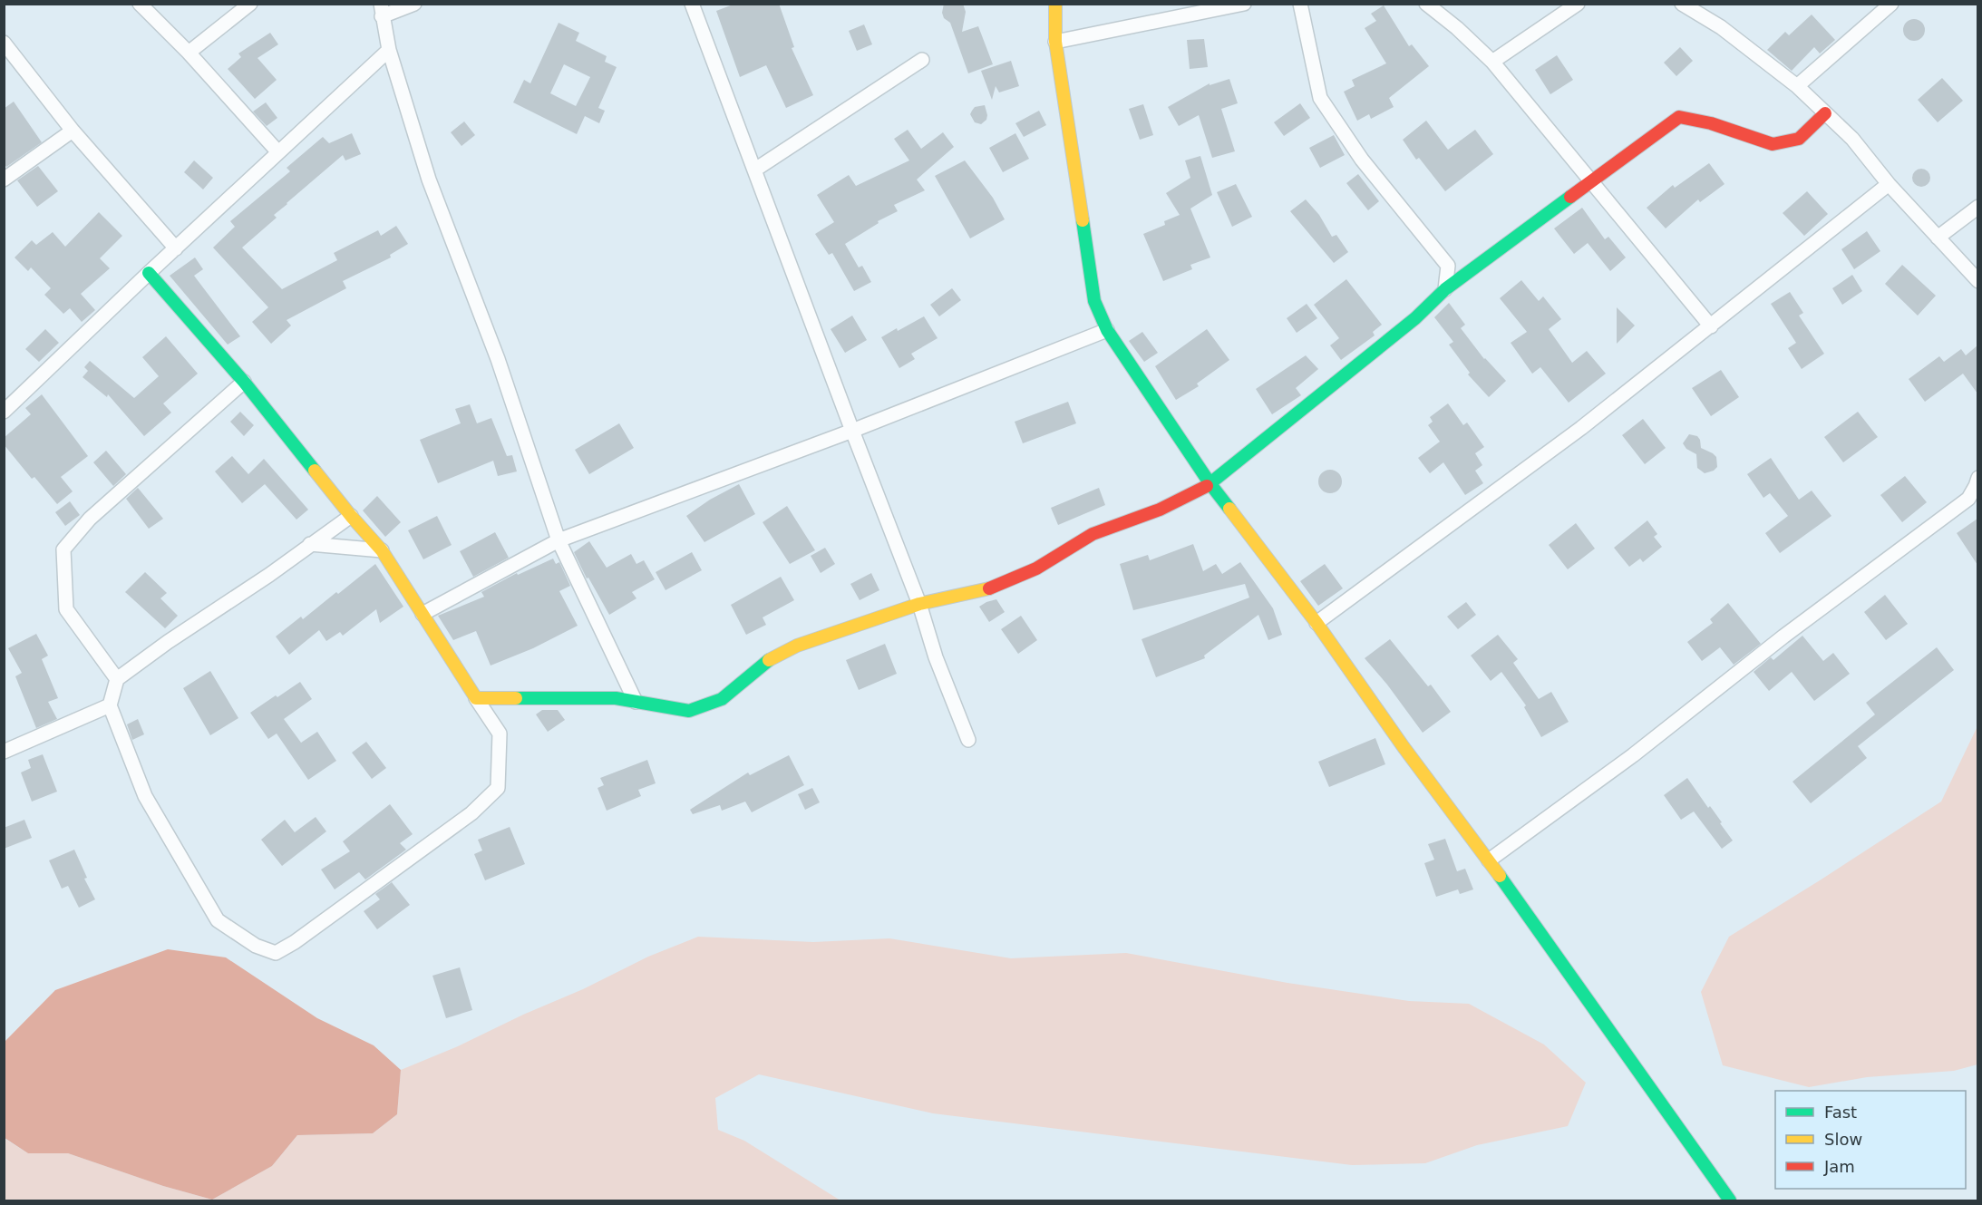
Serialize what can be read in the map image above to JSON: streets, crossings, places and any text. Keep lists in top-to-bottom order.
{
  "legend": ["Fast", "Slow", "Jam"]
}
